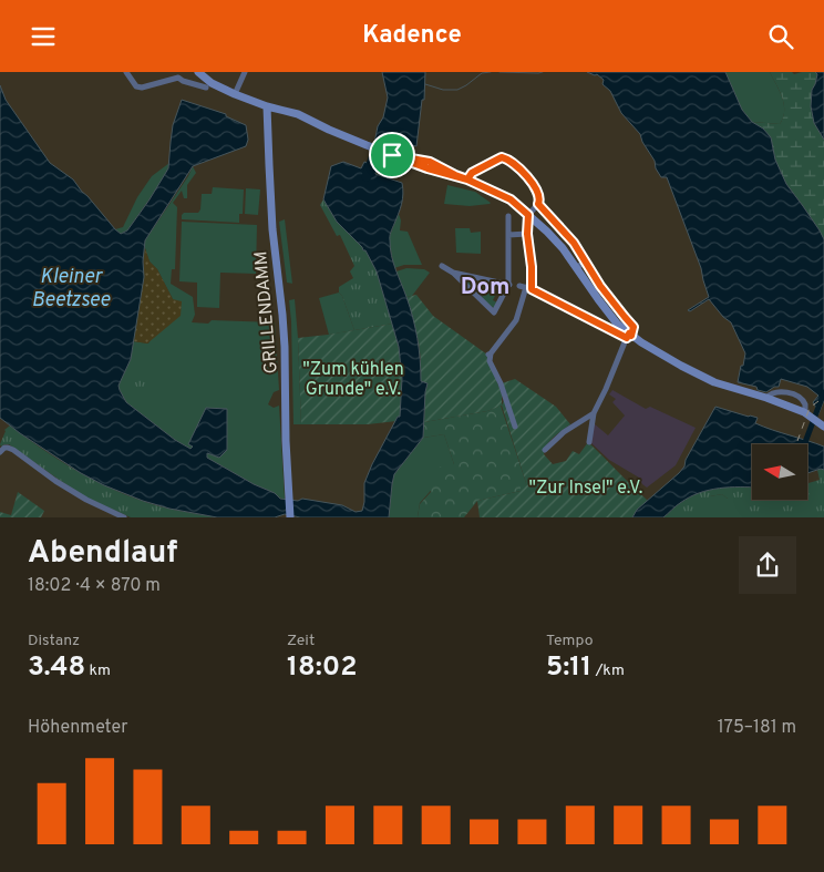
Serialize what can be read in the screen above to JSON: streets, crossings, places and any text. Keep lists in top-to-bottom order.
{
  "streets": {
    "street": ["GRILLENDAMM"]
  },
  "districts": ["Dom"],
  "water": ["Kleiner Beetzsee"],
  "parks": ["\"Zum kühlen Grunde\" e.V.", "\"Zur Insel\" e.V."],
  "north": "left",
  "page": {
    "header": "Kadence",
    "heading": ["Abendlauf", "18:02 · 4 × 870 m"],
    "stats": [
      ["Distanz", "3.48 km"],
      ["Zeit", "18:02"],
      ["Tempo", "5:11 /km"]
    ],
    "chart": ["Höhenmeter", "175–181 m"]
  }
}
